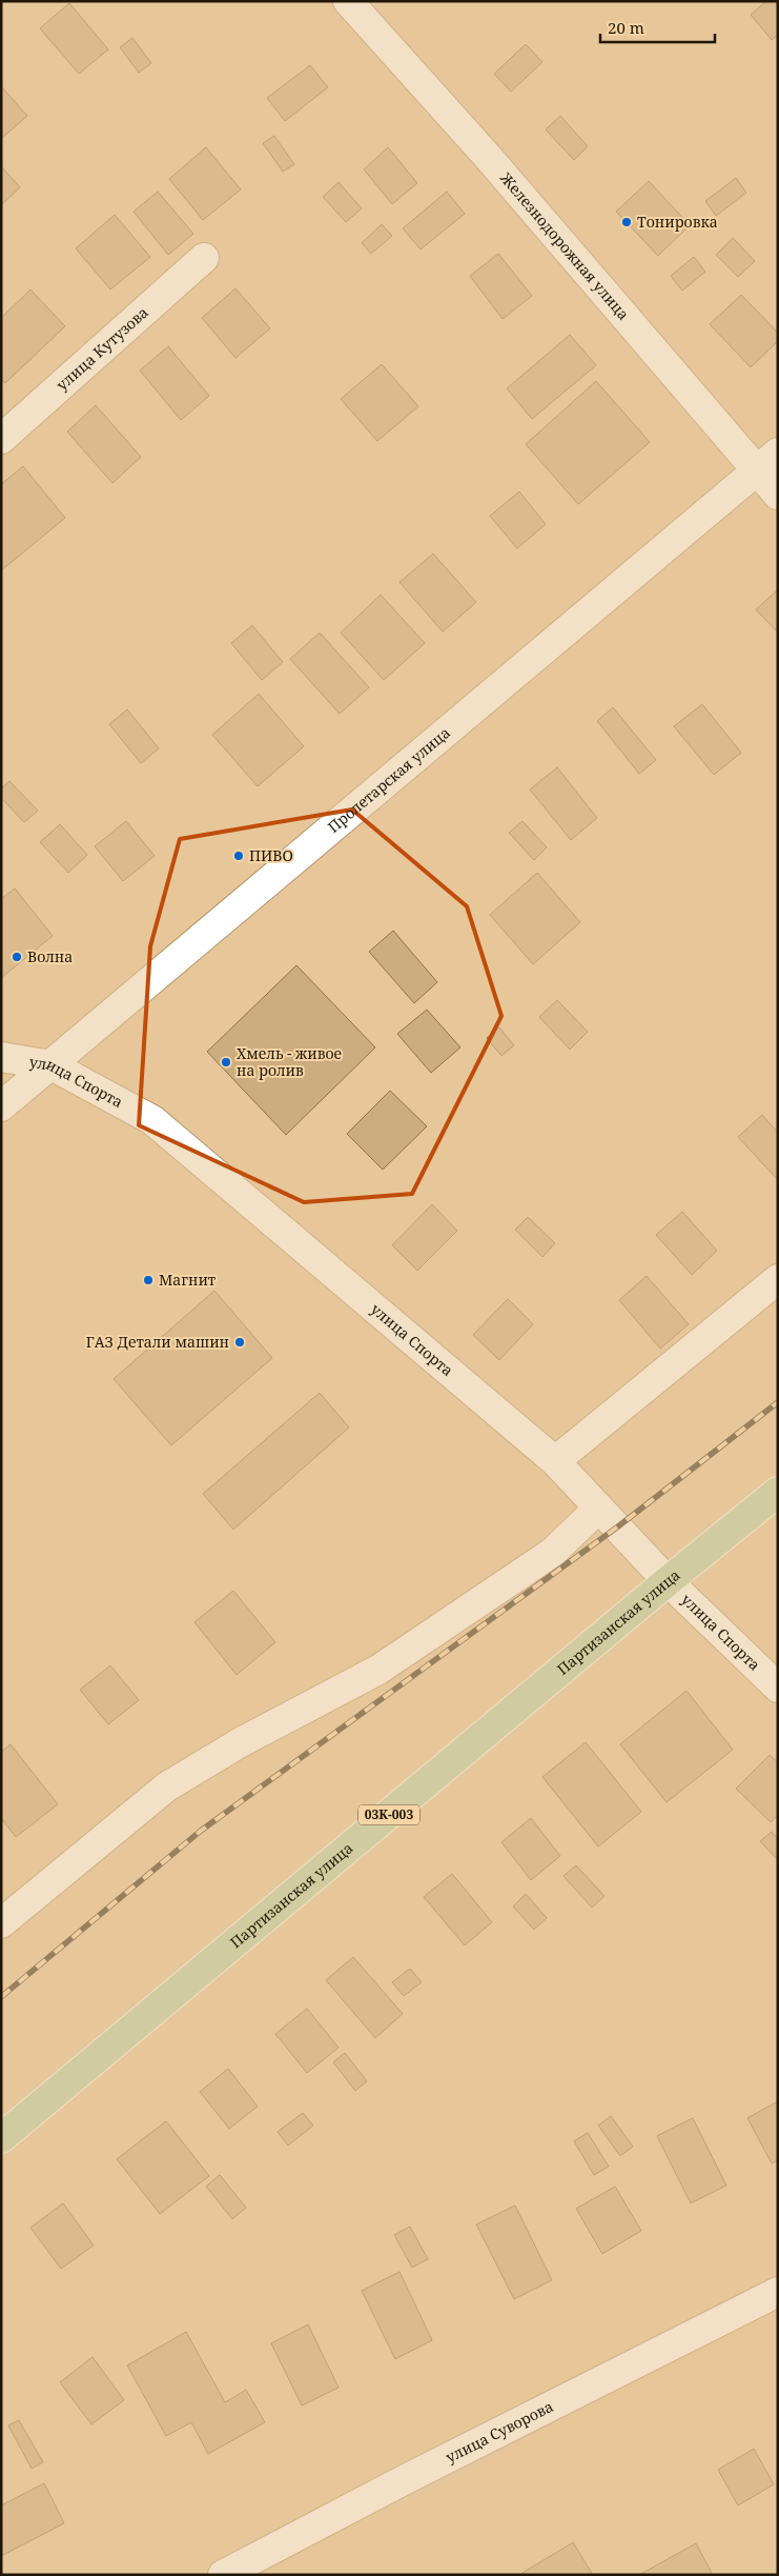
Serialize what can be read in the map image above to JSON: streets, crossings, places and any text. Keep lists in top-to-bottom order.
{
  "streets": {
    "main road": ["Партизанская улица", "03К-003"],
    "street": [
      "Железнодорожная улица",
      "улица Кутузова",
      "Пролетарская улица",
      "улица Спорта",
      "улица Суворова"
    ]
  },
  "crossings": [
    ["Железнодорожная улица", "Пролетарская улица"],
    ["Пролетарская улица", "улица Спорта"],
    ["улица Спорта", "Партизанская улица"]
  ],
  "places": [
    "Тонировка",
    "ПИВО",
    "Волна",
    "Хмель - живое на ролив",
    "Магнит",
    "ГАЗ Детали машин"
  ],
  "scale_bar": "20 m"
}
